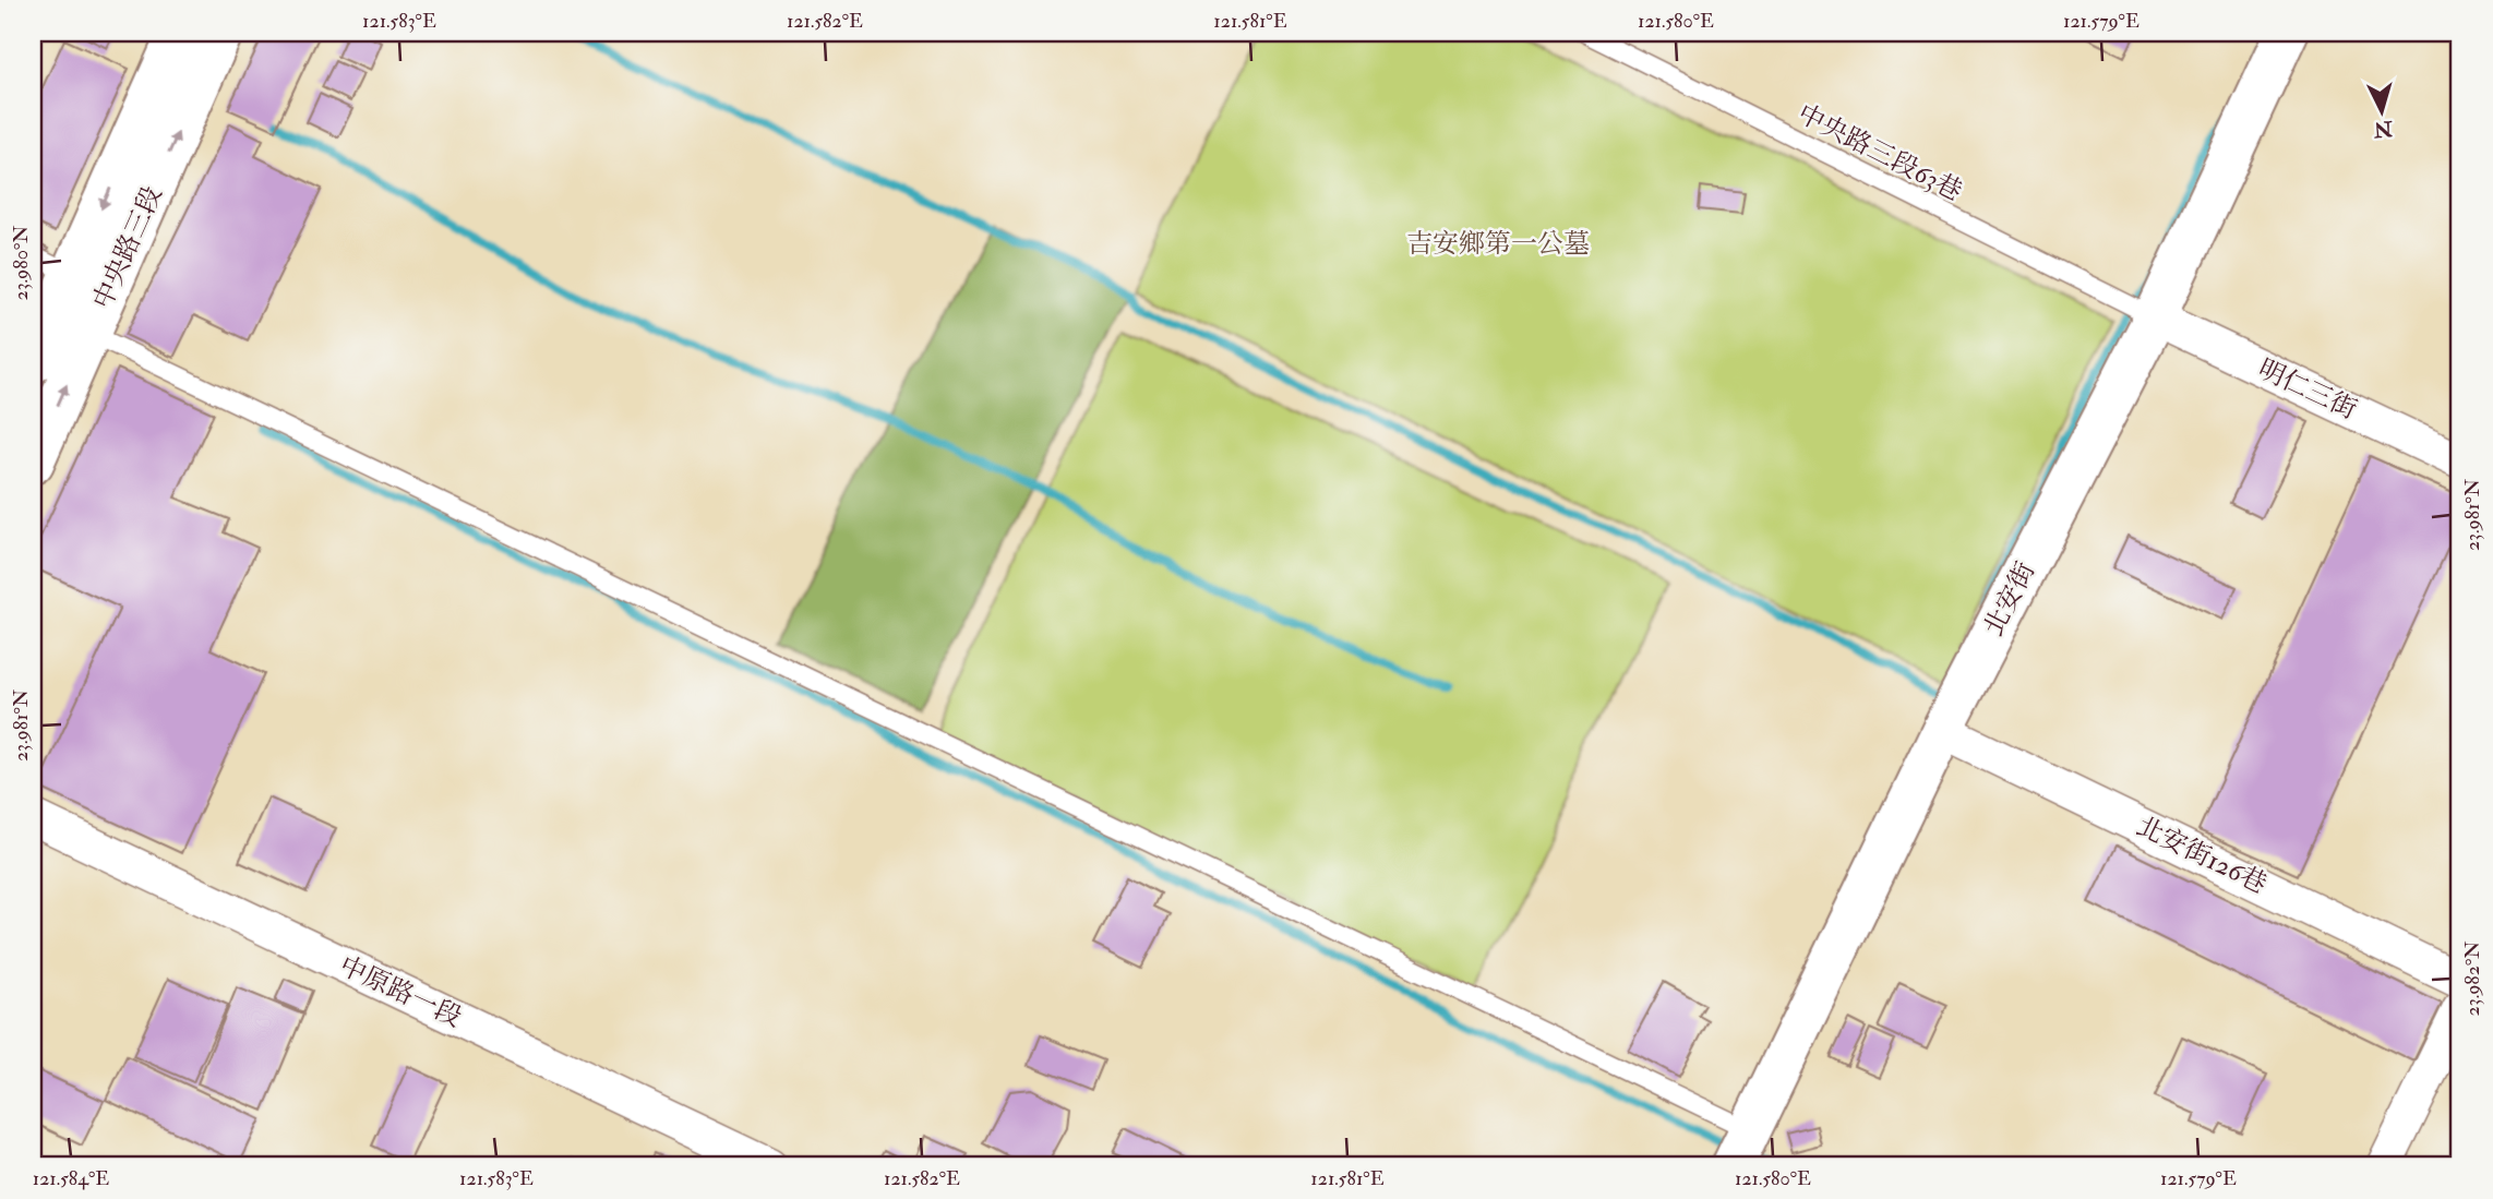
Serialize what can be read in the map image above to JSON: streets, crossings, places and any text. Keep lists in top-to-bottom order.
{
  "streets": {
    "street": [
      "中央路三段",
      "明仁三街",
      "北安街",
      "北安街126巷",
      "中原路一段"
    ],
    "lane": ["中央路三段63巷"]
  },
  "crossings": [
    ["中央路三段63巷", "明仁三街"],
    ["中央路三段63巷", "北安街"],
    ["明仁三街", "北安街"],
    ["北安街", "北安街126巷"]
  ],
  "parks": ["吉安鄉第一公墓"],
  "north": "bottom",
  "coordinates": [
    "121.583°E",
    "121.582°E",
    "121.581°E",
    "121.580°E",
    "121.579°E",
    "23.980°N",
    "23.981°N",
    "23.982°N",
    "121.584°E"
  ]
}
